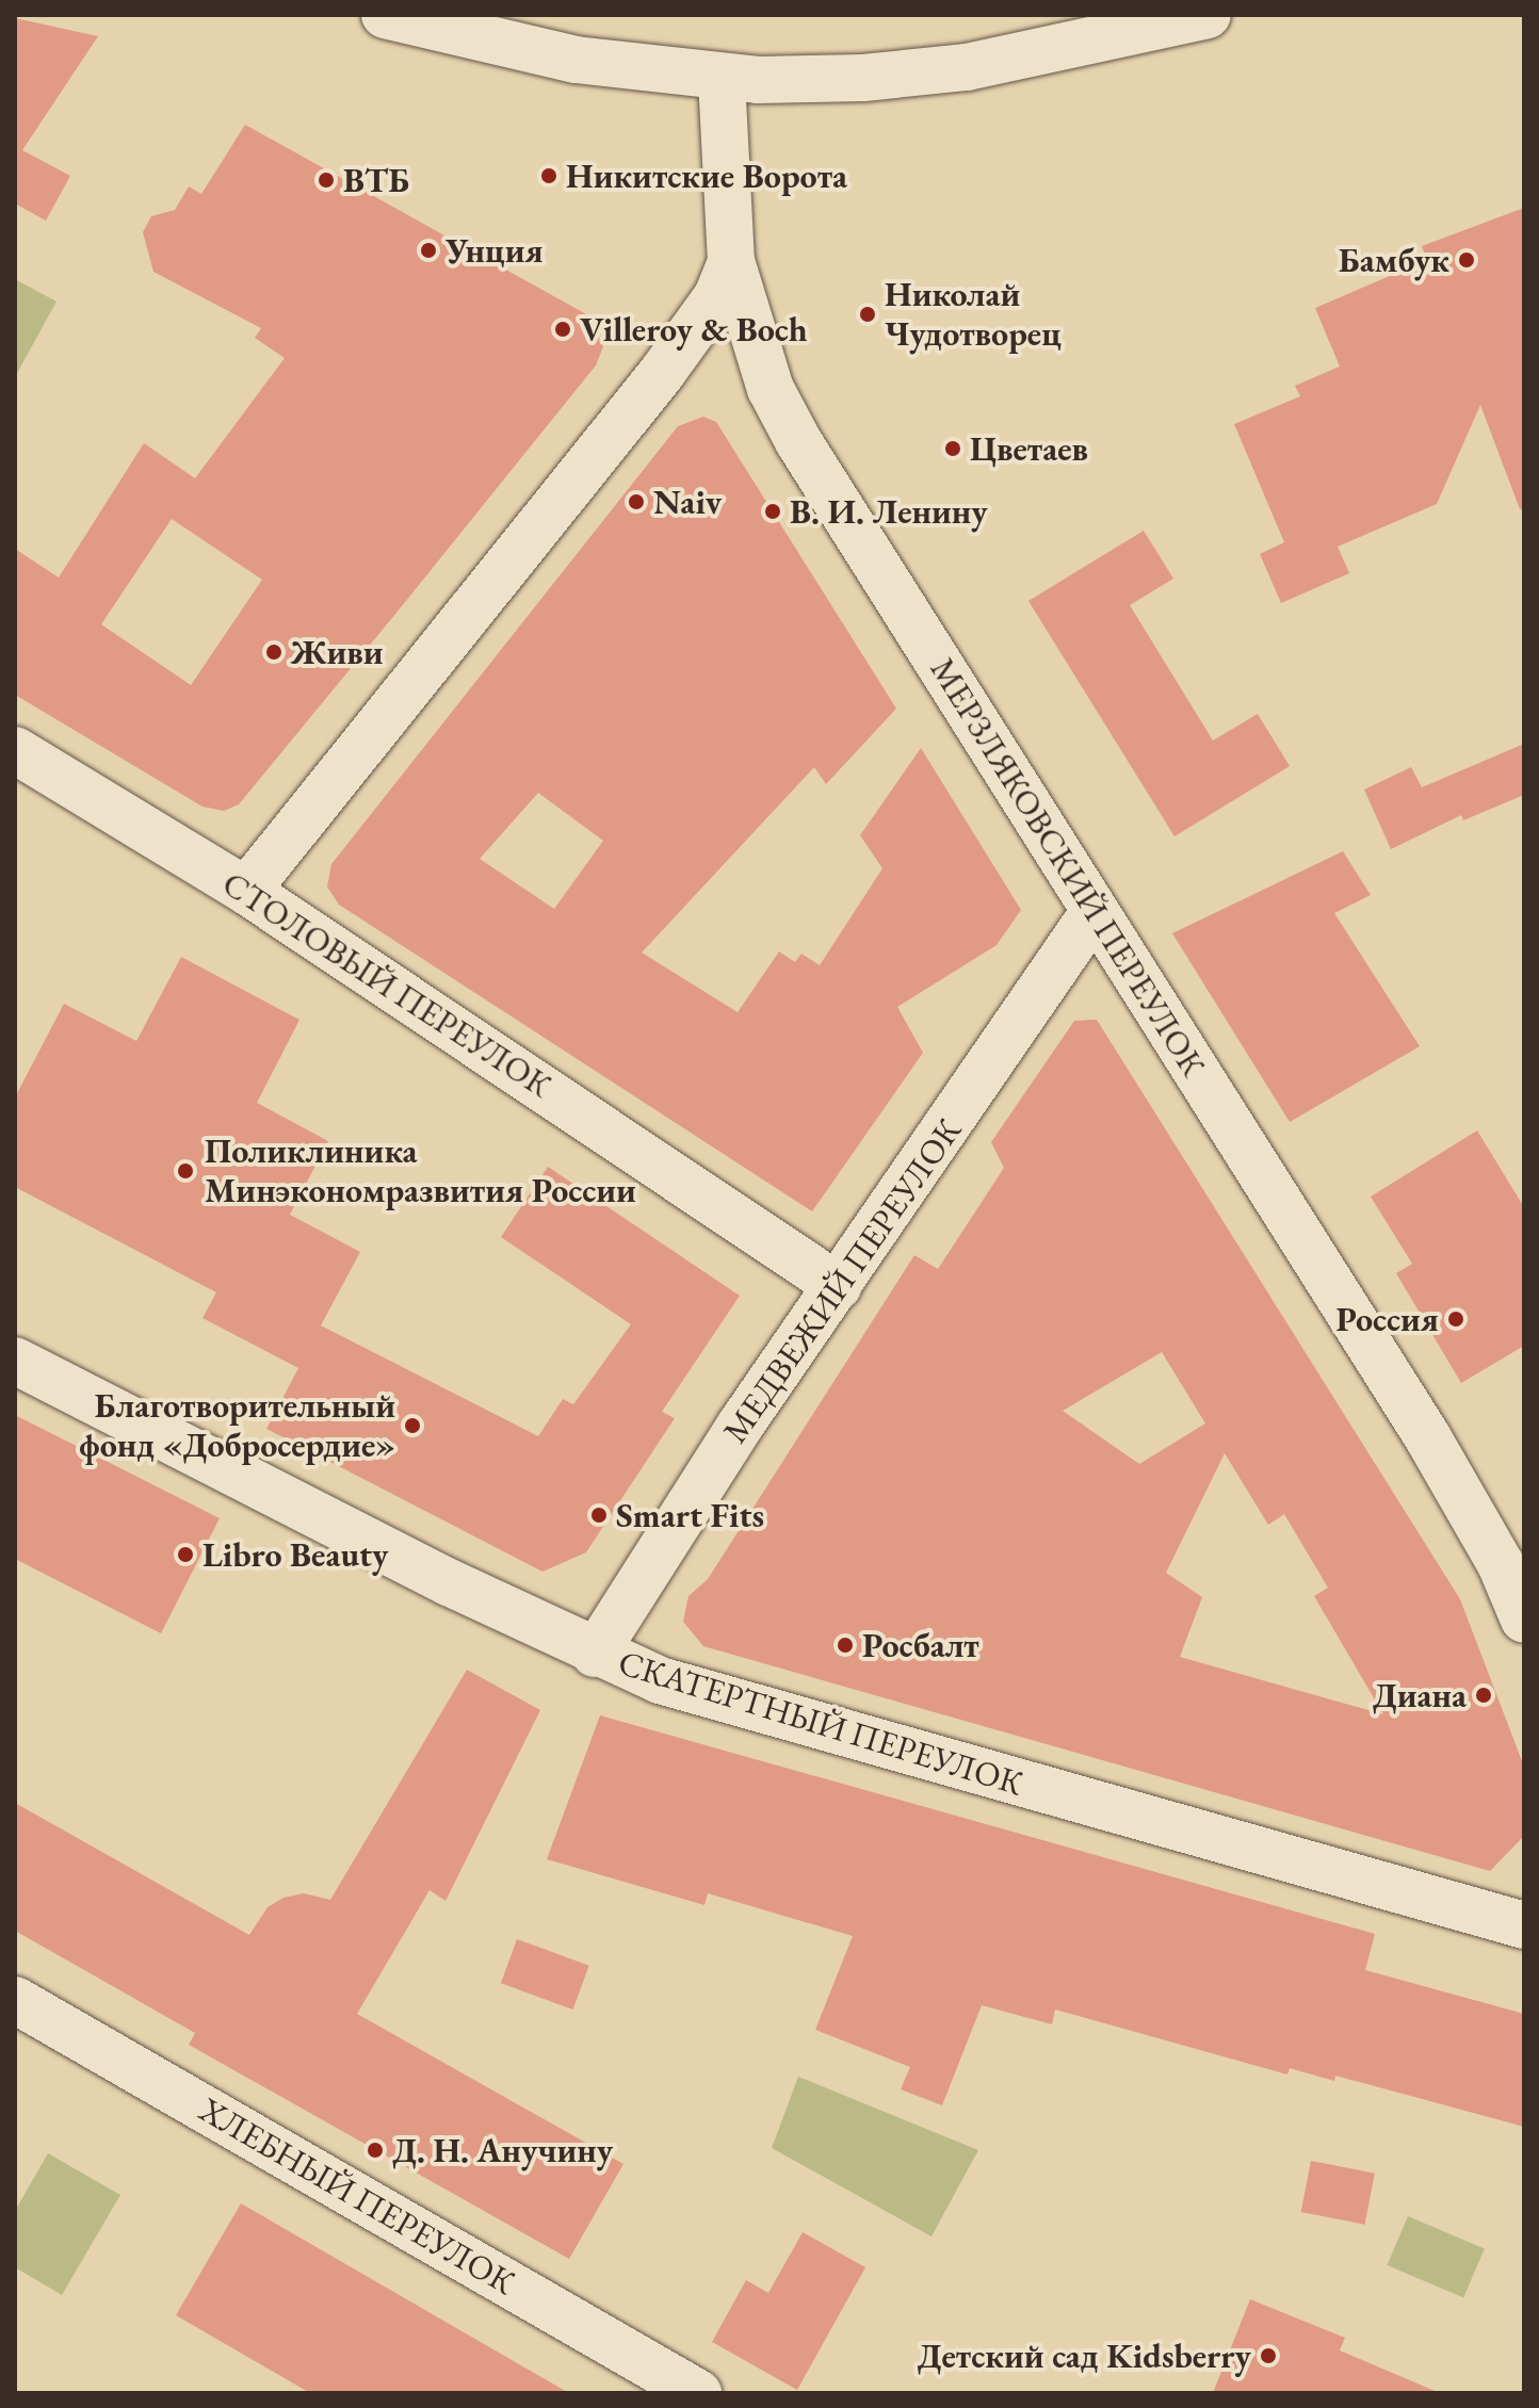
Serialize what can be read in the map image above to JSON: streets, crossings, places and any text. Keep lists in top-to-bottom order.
{
  "streets": {
    "street": [
      "МЕРЗЛЯКОВСКИЙ ПЕРЕУЛОК",
      "СТОЛОВЫЙ ПЕРЕУЛОК",
      "МЕДВЕЖИЙ ПЕРЕУЛОК",
      "СКАТЕРТНЫЙ ПЕРЕУЛОК",
      "ХЛЕБНЫЙ ПЕРЕУЛОК"
    ]
  },
  "crossings": [
    ["МЕРЗЛЯКОВСКИЙ ПЕРЕУЛОК", "МЕДВЕЖИЙ ПЕРЕУЛОК"],
    ["СТОЛОВЫЙ ПЕРЕУЛОК", "МЕДВЕЖИЙ ПЕРЕУЛОК"],
    ["МЕДВЕЖИЙ ПЕРЕУЛОК", "СКАТЕРТНЫЙ ПЕРЕУЛОК"]
  ],
  "places": [
    "Никитские Ворота",
    "ВТБ",
    "Унция",
    "Бамбук",
    "Николай Чудотворец",
    "Villeroy & Boch",
    "Цветаев",
    "Naiv",
    "В. И. Ленину",
    "Живи",
    "Поликлиника Минэкономразвития России",
    "Россия",
    "Благотворительный фонд «Добросердие»",
    "Smart Fits",
    "Libro Beauty",
    "Росбалт",
    "Диана",
    "Д. Н. Анучину",
    "Детский сад Kidsberry"
  ]
}
